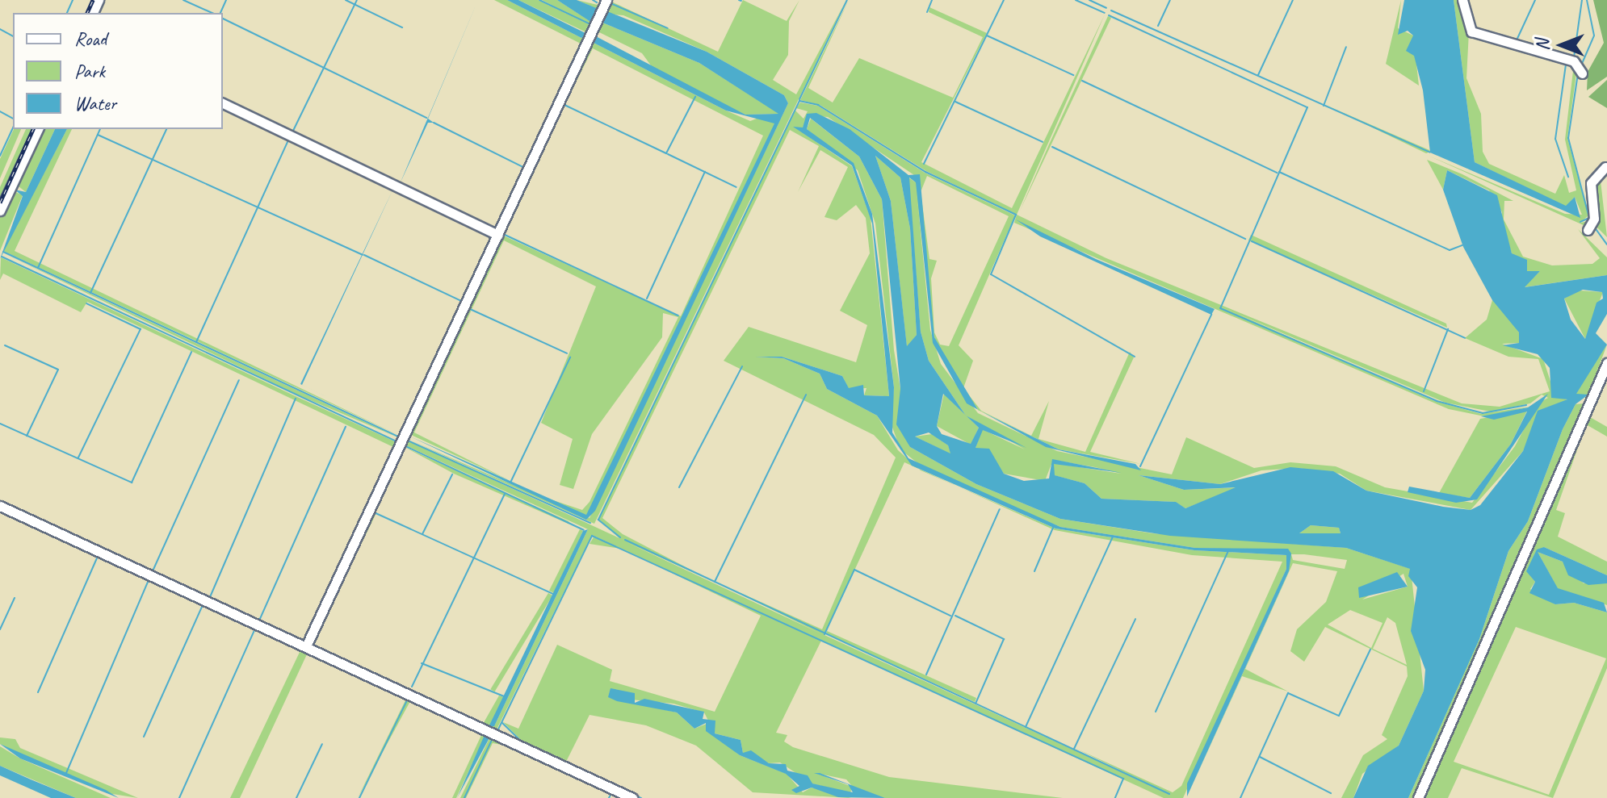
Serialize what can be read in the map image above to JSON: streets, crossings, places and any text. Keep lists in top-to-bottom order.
{
  "legend": ["Road", "Park", "Water"],
  "north": "left"
}
